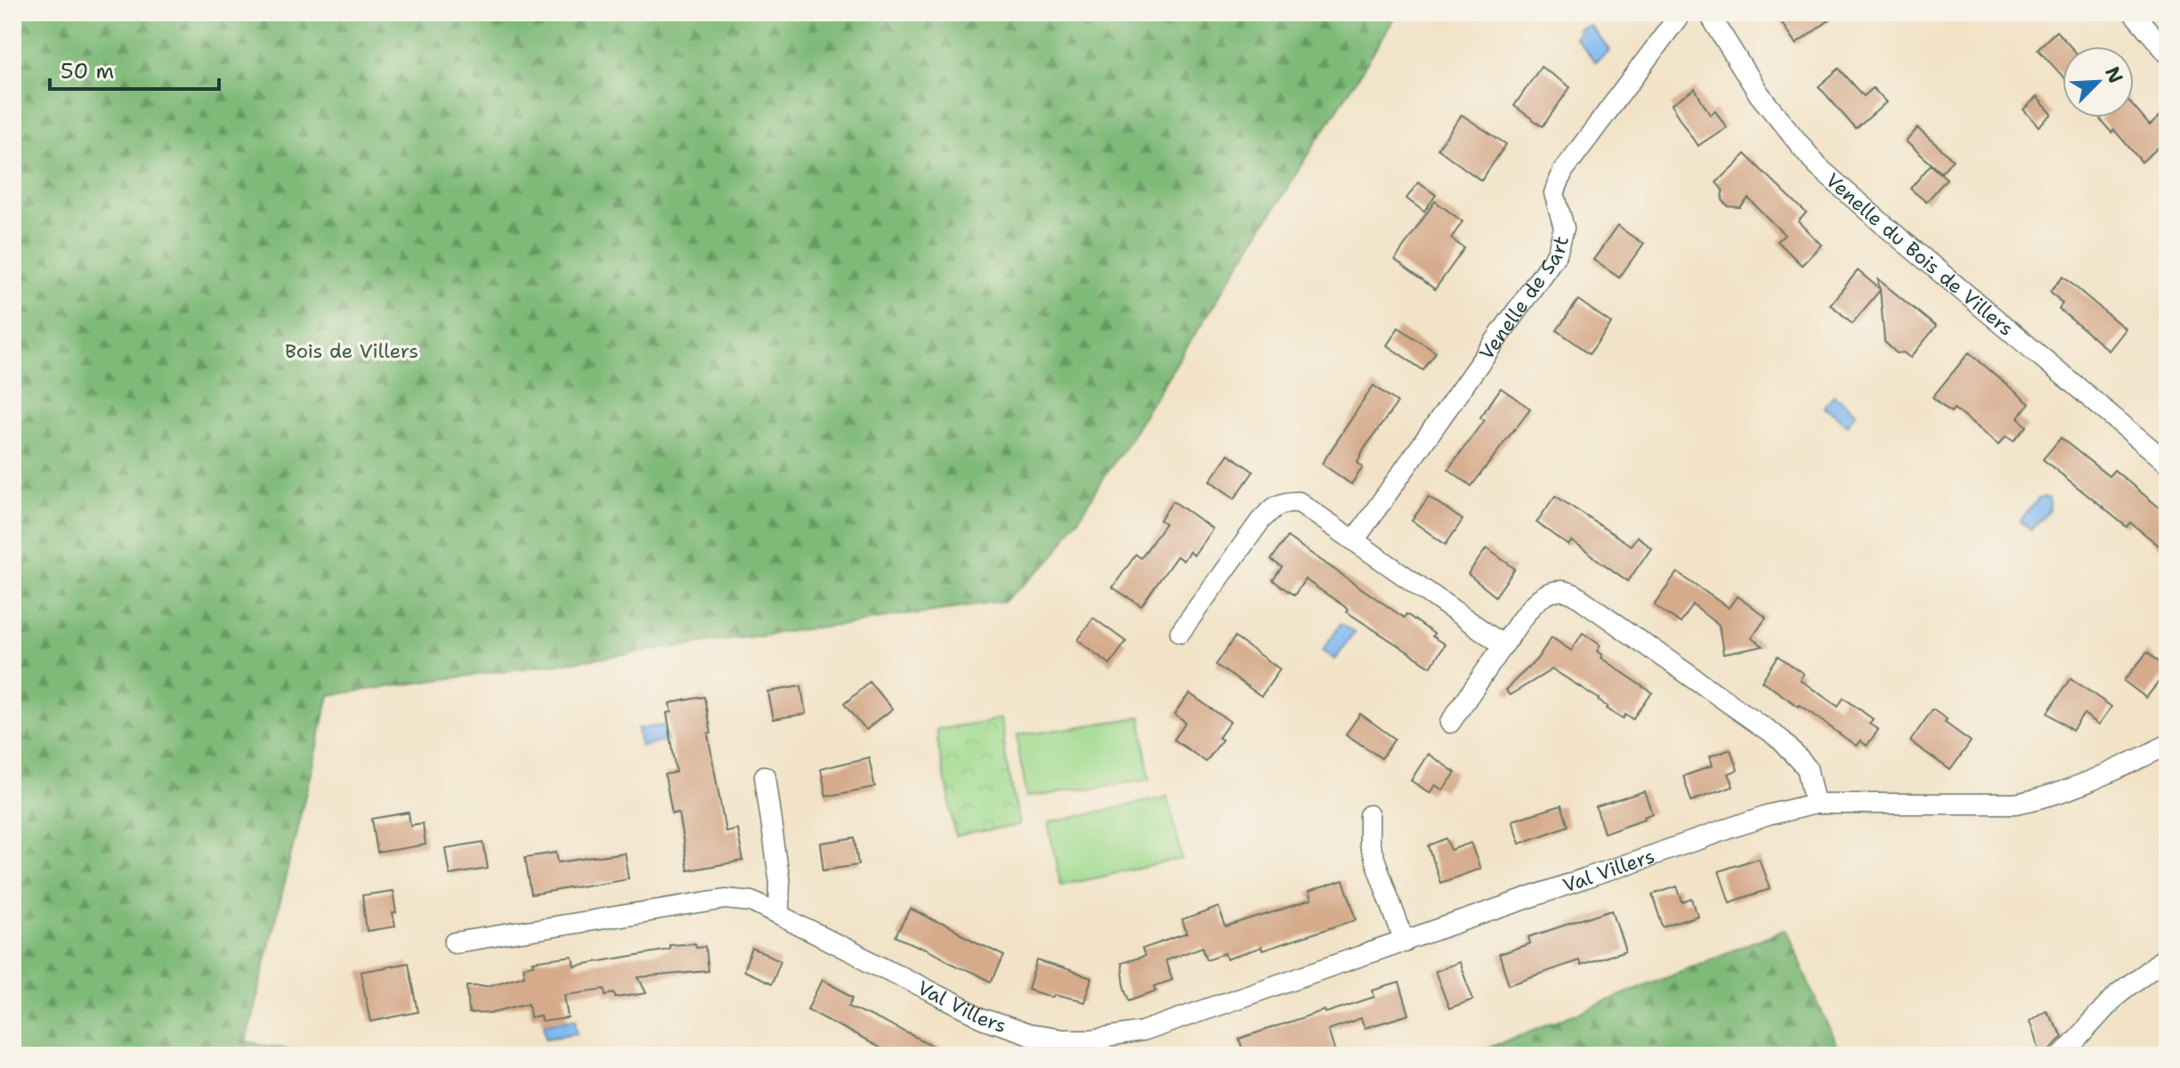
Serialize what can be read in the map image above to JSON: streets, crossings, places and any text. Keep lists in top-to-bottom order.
{
  "streets": {
    "street": ["Venelle du Bois de Villers", "Venelle de Sart", "Val Villers"]
  },
  "parks": ["Bois de Villers"],
  "scale_bar": "50 m",
  "north": "top right"
}
